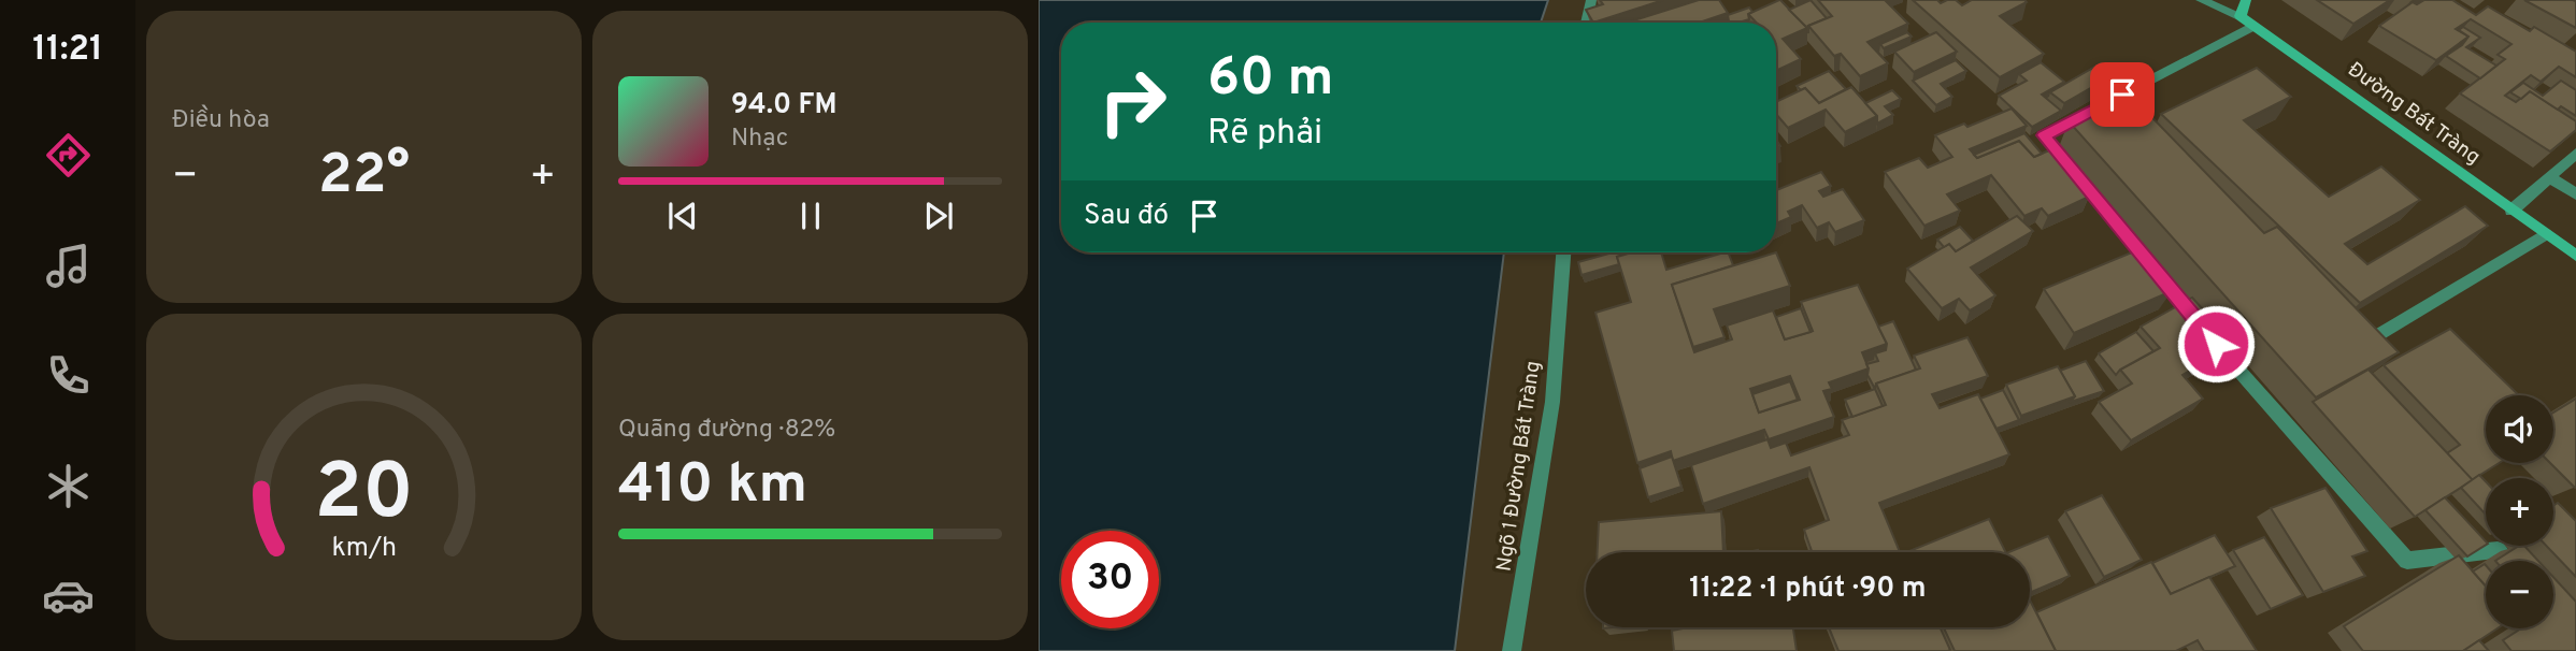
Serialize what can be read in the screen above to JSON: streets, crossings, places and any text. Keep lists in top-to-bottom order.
{
  "streets": {
    "street": ["Đường Bát Tràng", "Ngõ 1 Đường Bát Tràng"]
  },
  "page": {
    "tabs": "11:21",
    "tile": [
      "Điều hòa",
      ["Quãng đường · 82%", "410 km"]
    ],
    "turn": ["60 m", "Rẽ phải"],
    "song": ["94.0 FM", "Nhạc"],
    "heat": ["−", "22°", "+"],
    "then": "Sau đó",
    "map_buttons": ["+", "−"],
    "limit": "30",
    "trip": "11:22 · 1 phút · 90 m",
    "gauge": ["20", "km/h"]
  }
}
